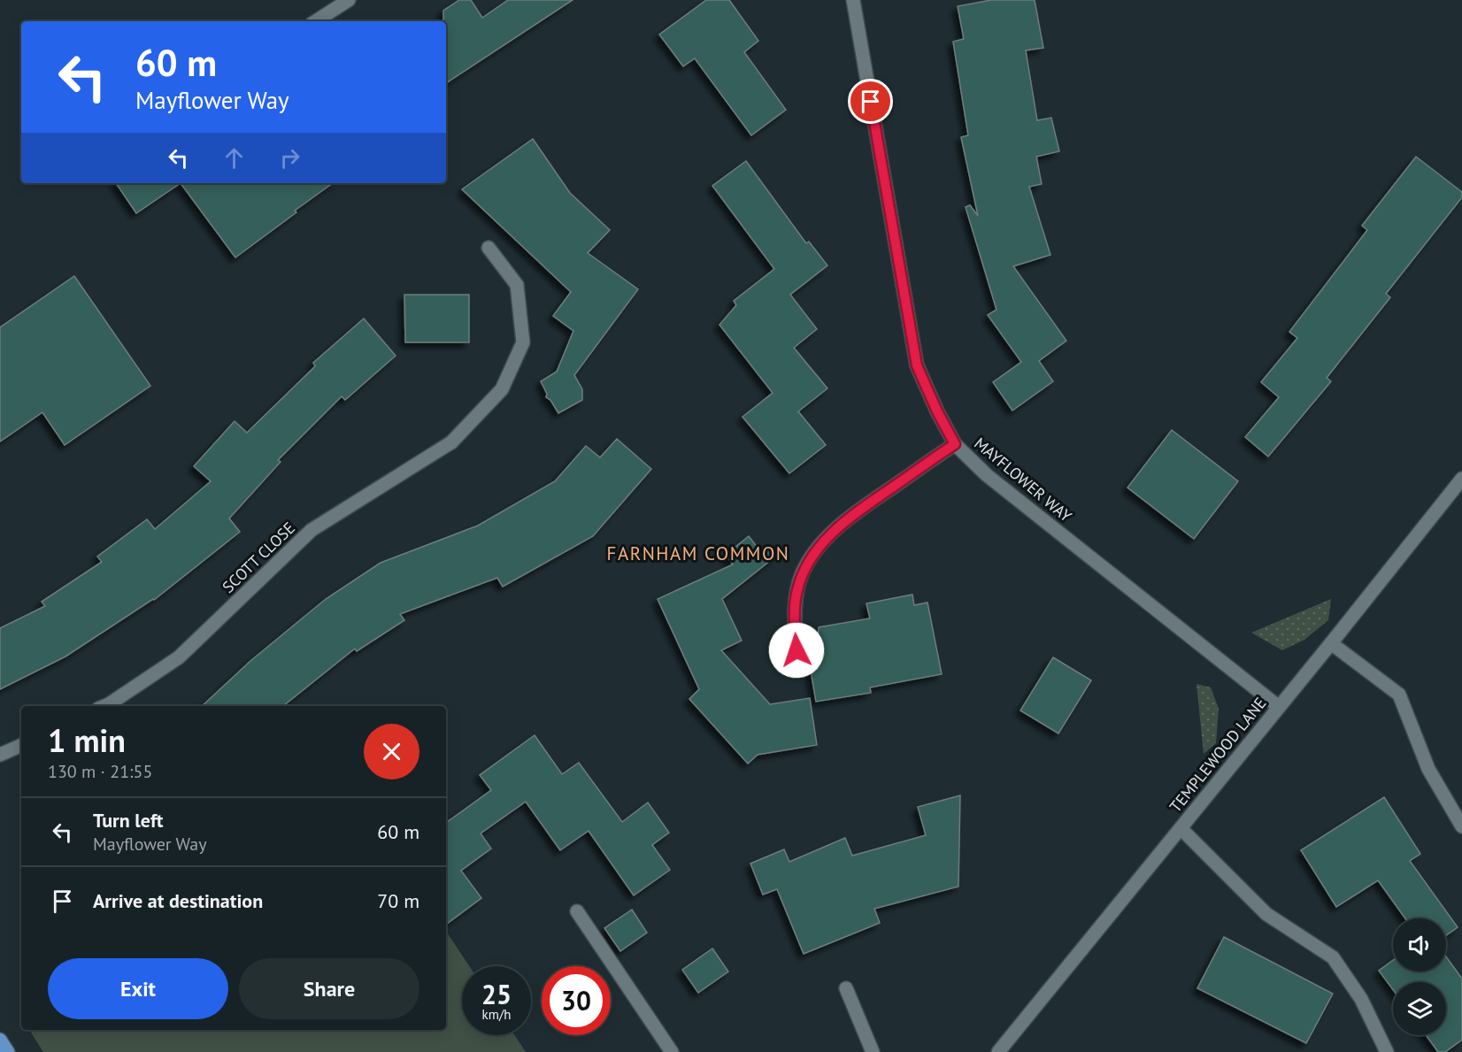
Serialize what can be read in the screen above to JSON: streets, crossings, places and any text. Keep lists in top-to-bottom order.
{
  "streets": {
    "street": ["MAYFLOWER WAY", "SCOTT CLOSE", "TEMPLEWOOD LANE"]
  },
  "crossings": [
    ["MAYFLOWER WAY", "TEMPLEWOOD LANE"]
  ],
  "districts": ["FARNHAM COMMON"],
  "page": {
    "turn": ["60 m", "Mayflower Way"],
    "heading": ["1 min", "130 m · 21:55"],
    "list": [
      {
        "name": "Turn left",
        "note": "Mayflower Way",
        "value": "60 m"
      },
      {
        "name": "Arrive at destination",
        "value": "70 m"
      }
    ],
    "buttons": ["Exit", "Share"],
    "speed": "25 km/h",
    "limit": "30"
  }
}
